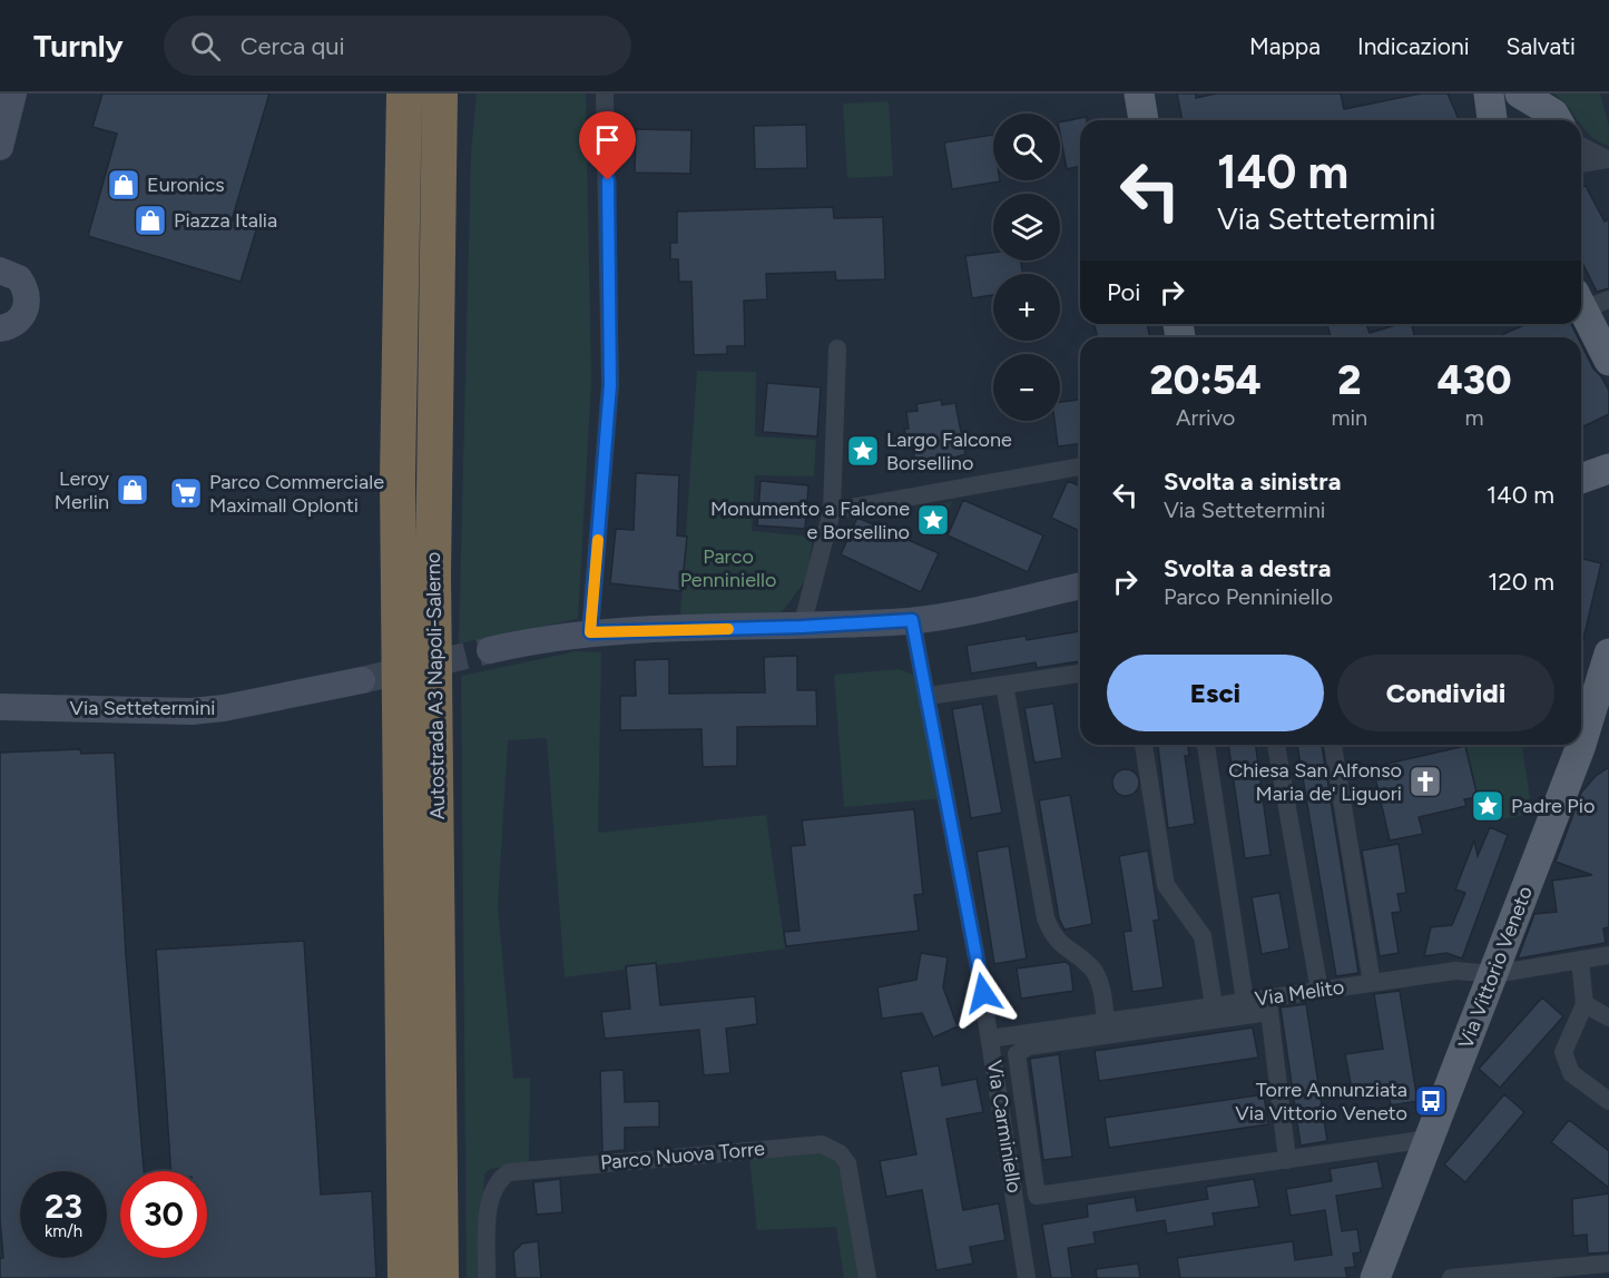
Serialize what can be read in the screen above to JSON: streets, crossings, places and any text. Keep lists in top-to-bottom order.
{
  "streets": {
    "highway": ["Autostrada A3 Napoli-Salerno"],
    "main road": ["Via Settetermini", "Via Vittorio Veneto"],
    "street": ["Via Melito", "Via Carminiello", "Parco Nuova Torre"]
  },
  "crossings": [
    ["Via Vittorio Veneto", "Via Melito"],
    ["Via Melito", "Via Carminiello"]
  ],
  "parks": ["Parco Penniniello"],
  "places": {
    "shop": ["Euronics", "Piazza Italia", "Leroy Merlin"],
    "place": ["Largo Falcone Borsellino", "Monumento a Falcone e Borsellino", "Padre Pio"],
    "supermarket": ["Parco Commerciale Maximall Oplonti"],
    "church": ["Chiesa San Alfonso Maria de' Liguori"],
    "bus stop": ["Torre Annunziata Via Vittorio Veneto"]
  },
  "page": {
    "header": "Turnly",
    "search": "Cerca qui",
    "nav": ["Mappa", "Indicazioni", "Salvati"],
    "map_buttons": ["+", "−"],
    "turn": ["140 m", "Via Settetermini"],
    "then": "Poi",
    "eta": [
      "20:54",
      "Arrivo",
      "2",
      "min",
      "430",
      "m"
    ],
    "list": [
      {
        "name": "Svolta a sinistra",
        "note": "Via Settetermini",
        "value": "140 m"
      },
      {
        "name": "Svolta a destra",
        "note": "Parco Penniniello",
        "value": "120 m"
      }
    ],
    "buttons": ["Esci", "Condividi"],
    "speed": "23 km/h",
    "limit": "30"
  }
}
